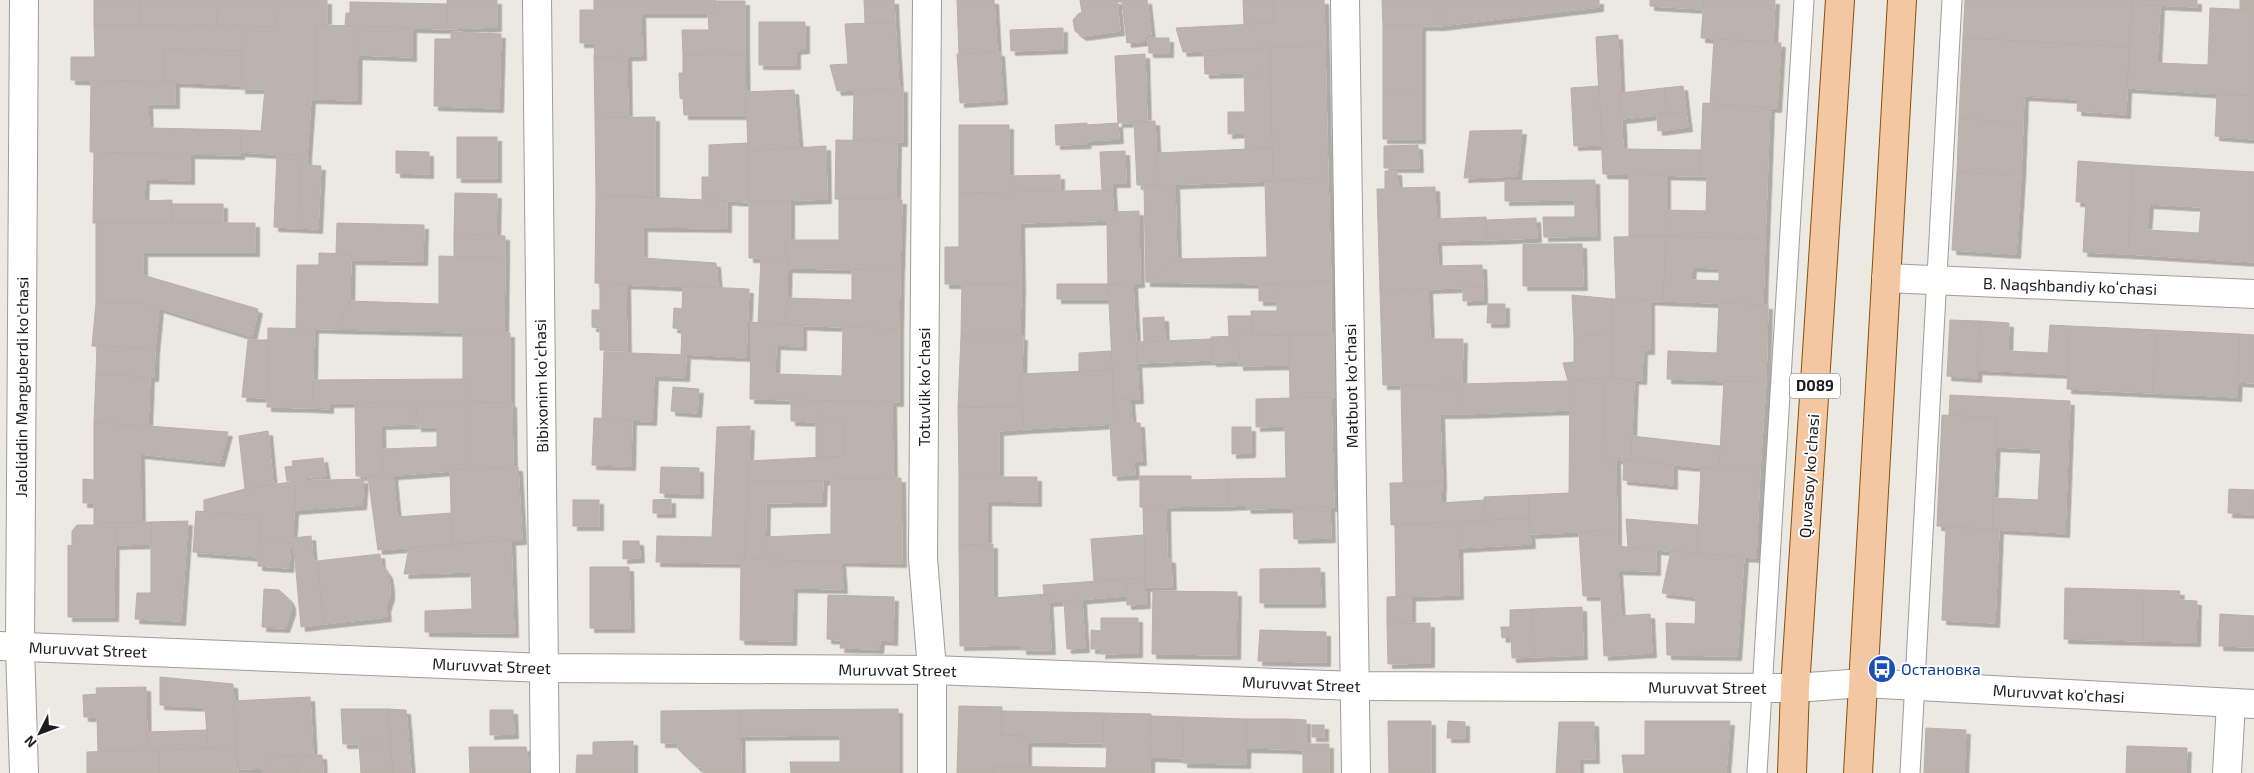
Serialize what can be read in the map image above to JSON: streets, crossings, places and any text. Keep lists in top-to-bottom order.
{
  "streets": {
    "main road": ["D089", "Quvasoy koʻchasi"],
    "street": [
      "B. Naqshbandiy koʻchasi",
      "Bibixonim koʻchasi",
      "Matbuot koʻchasi",
      "Jaloliddin Manguberdi ko'chasi",
      "Totuvlik koʻchasi",
      "Muruvvat Street",
      "Muruvvat ko'chasi"
    ]
  },
  "crossings": [
    ["Bibixonim koʻchasi", "Muruvvat Street"],
    ["Matbuot koʻchasi", "Muruvvat Street"],
    ["Jaloliddin Manguberdi ko'chasi", "Muruvvat Street"],
    ["Totuvlik koʻchasi", "Muruvvat Street"],
    ["Quvasoy koʻchasi", "Muruvvat Street"],
    ["Muruvvat Street", "Muruvvat ko'chasi"]
  ],
  "places": {
    "bus stop": ["Остановка"]
  },
  "north": "bottom left"
}
